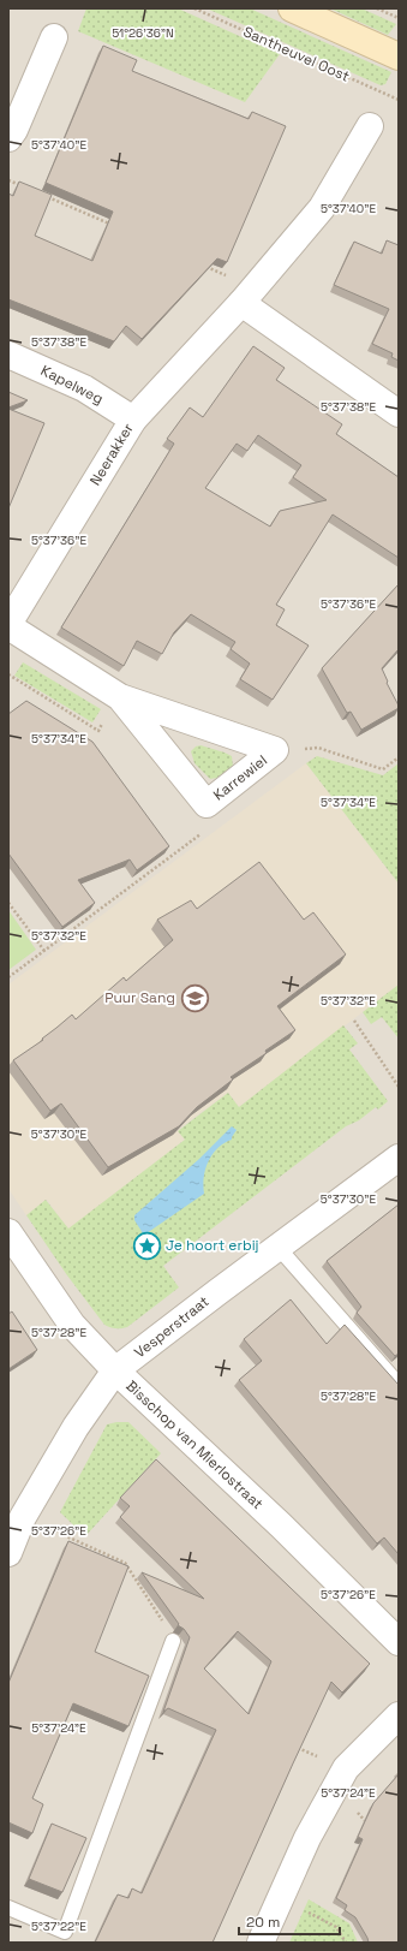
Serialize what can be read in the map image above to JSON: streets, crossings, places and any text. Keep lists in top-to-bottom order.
{
  "streets": {
    "street": [
      "Kapelweg",
      "Neerakker",
      "Karrewiel",
      "Vesperstraat",
      "Bisschop van Mierlostraat"
    ],
    "path": ["Santheuvel Oost"]
  },
  "crossings": [
    ["Kapelweg", "Neerakker"],
    ["Neerakker", "Karrewiel"],
    ["Vesperstraat", "Bisschop van Mierlostraat"]
  ],
  "places": {
    "school or university": ["Puur Sang"],
    "place": ["Je hoort erbij"]
  },
  "scale_bar": "20 m",
  "coordinates": [
    "51°26'36\"N",
    "5°37'40\"E",
    "5°37'38\"E",
    "5°37'36\"E",
    "5°37'34\"E",
    "5°37'32\"E",
    "5°37'30\"E",
    "5°37'28\"E",
    "5°37'26\"E",
    "5°37'24\"E",
    "5°37'22\"E"
  ]
}
